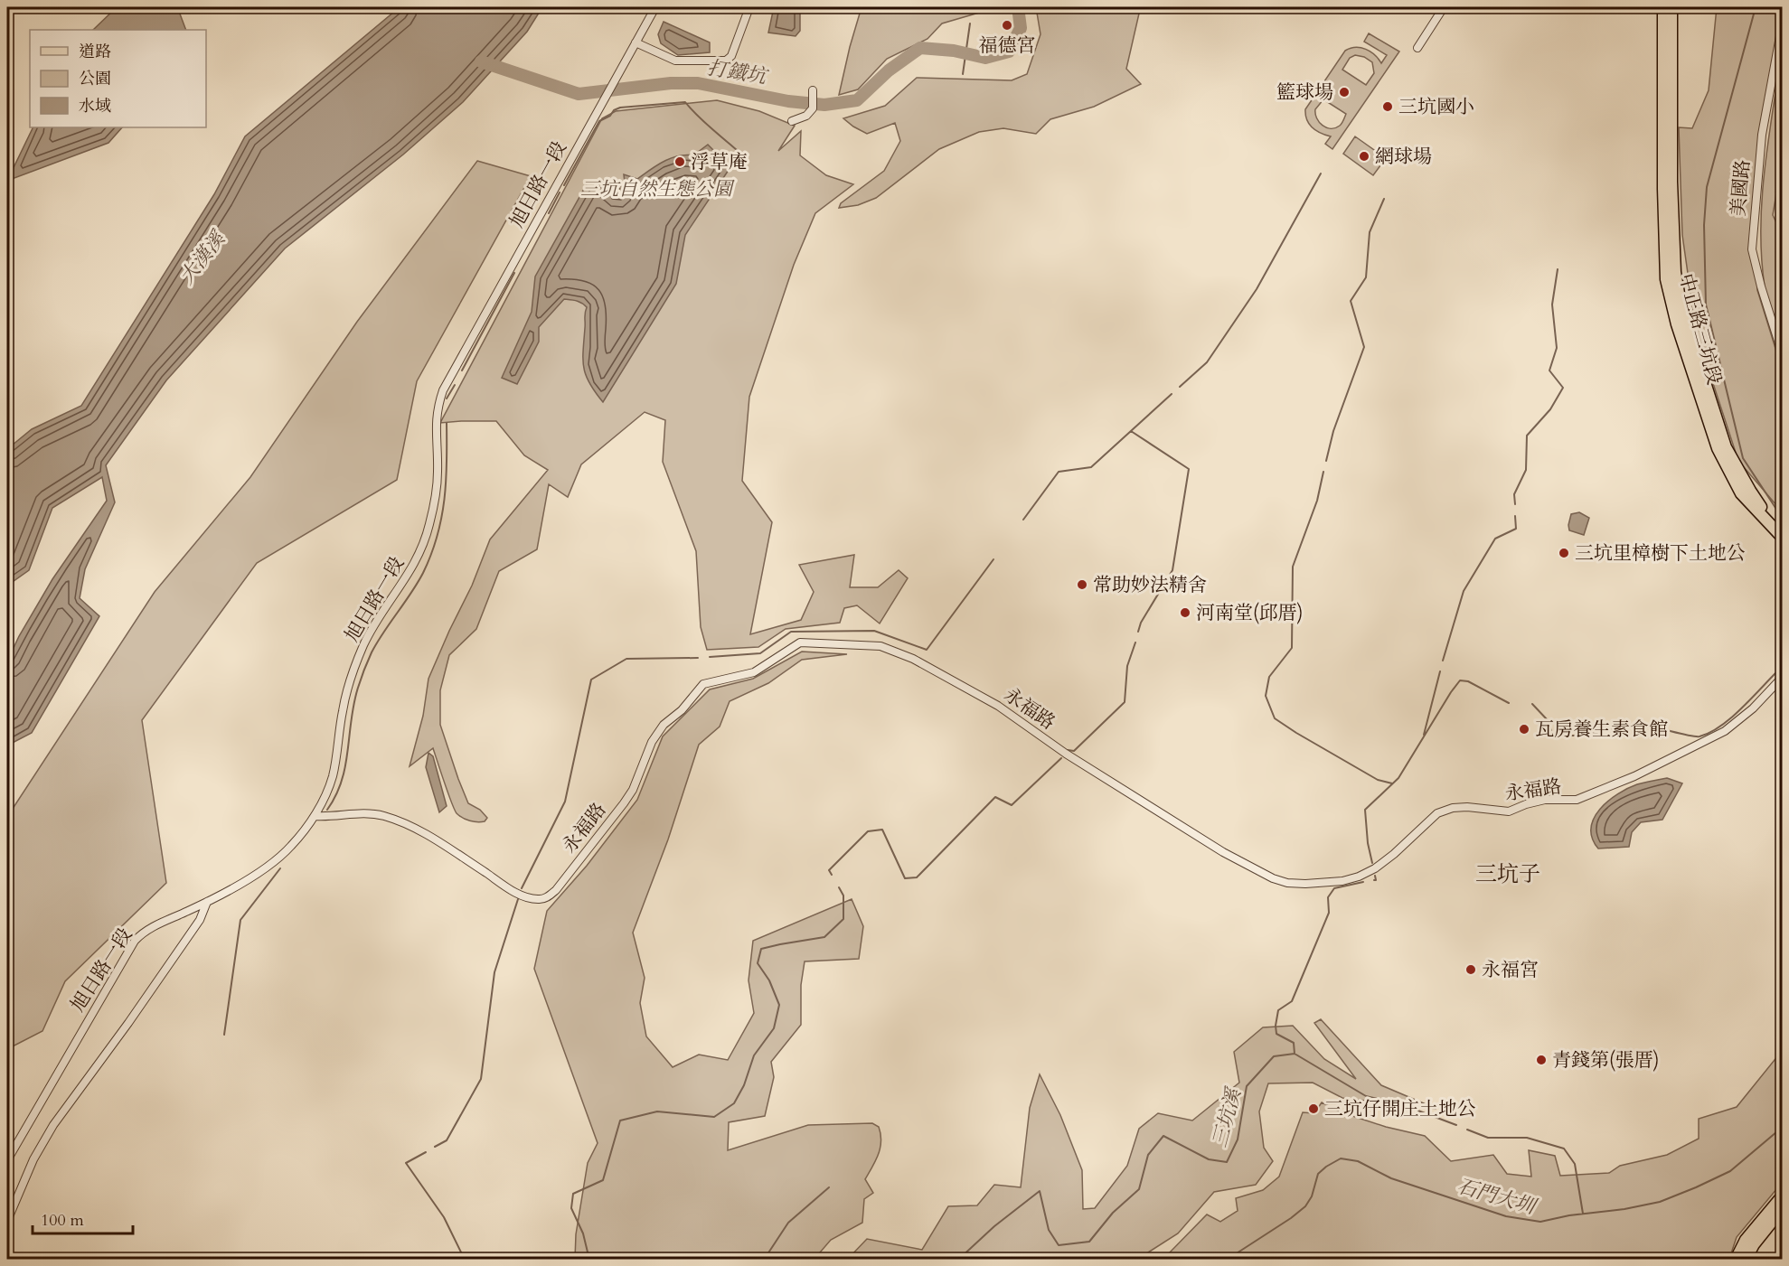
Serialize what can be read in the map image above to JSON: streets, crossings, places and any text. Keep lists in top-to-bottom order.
{
  "streets": {
    "main road": ["中正路三坑段"],
    "street": ["旭日路一段", "美國路", "永福路"]
  },
  "crossings": [
    ["旭日路一段", "永福路"]
  ],
  "districts": ["三坑子"],
  "water": [
    "打鐵坑",
    "大漢溪",
    "三坑溪",
    "石門大圳"
  ],
  "parks": ["三坑自然生態公園"],
  "places": [
    "福德宮",
    "籃球場",
    "三坑國小",
    "網球場",
    "浮草庵",
    "三坑里樟樹下土地公",
    "常助妙法精舍",
    "河南堂(邱厝)",
    "瓦房養生素食館",
    "永福宮",
    "青錢第(張厝)",
    "三坑仔開庄土地公"
  ],
  "legend": ["道路", "公園", "水域"],
  "scale_bar": "100 m"
}
